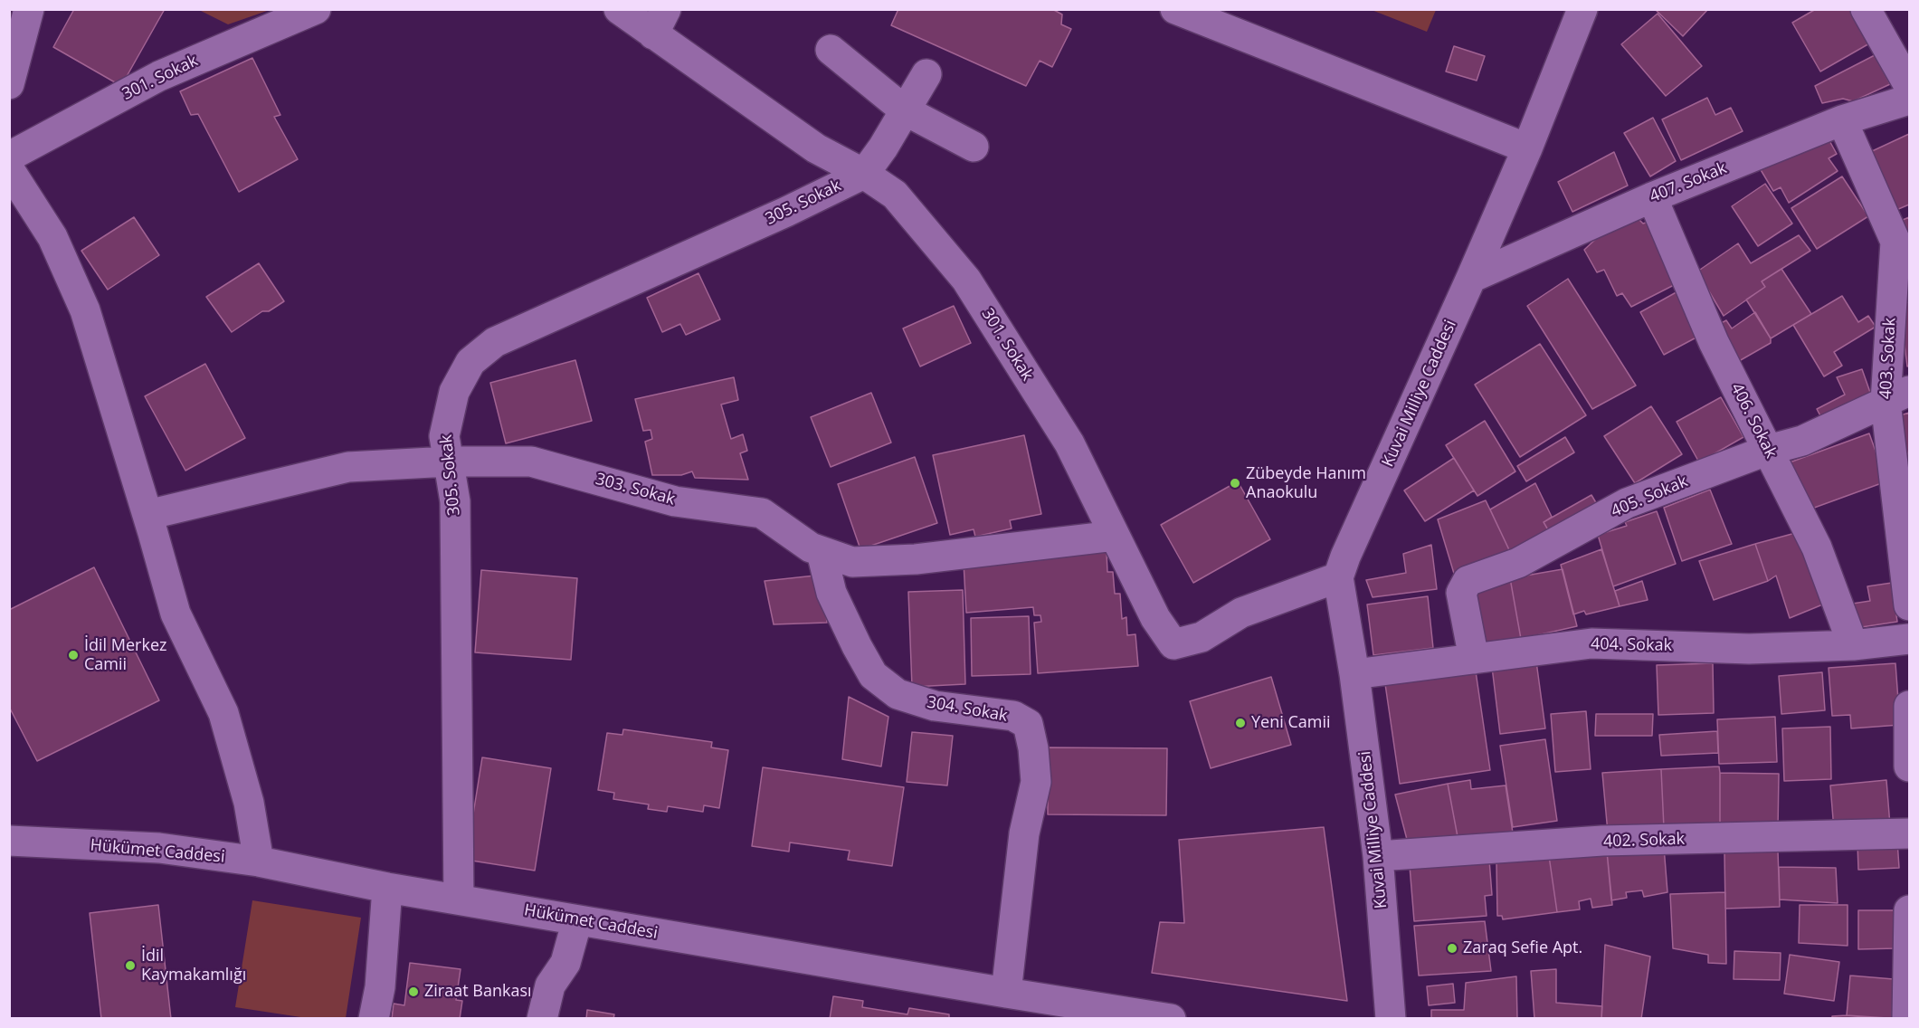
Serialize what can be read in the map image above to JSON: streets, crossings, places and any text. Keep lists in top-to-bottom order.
{
  "streets": {
    "street": [
      "301. Sokak",
      "407. Sokak",
      "305. Sokak",
      "403. Sokak",
      "Kuvai Milliye Caddesi",
      "406. Sokak",
      "303. Sokak",
      "405. Sokak",
      "404. Sokak",
      "304. Sokak",
      "402. Sokak",
      "Hükümet Caddesi"
    ]
  },
  "crossings": [
    ["301. Sokak", "305. Sokak"],
    ["301. Sokak", "Kuvai Milliye Caddesi"],
    ["301. Sokak", "303. Sokak"],
    ["407. Sokak", "403. Sokak"],
    ["407. Sokak", "Kuvai Milliye Caddesi"],
    ["407. Sokak", "406. Sokak"],
    ["305. Sokak", "303. Sokak"],
    ["305. Sokak", "Hükümet Caddesi"],
    ["403. Sokak", "405. Sokak"],
    ["Kuvai Milliye Caddesi", "404. Sokak"],
    ["Kuvai Milliye Caddesi", "402. Sokak"],
    ["406. Sokak", "405. Sokak"],
    ["406. Sokak", "404. Sokak"],
    ["303. Sokak", "304. Sokak"],
    ["405. Sokak", "404. Sokak"],
    ["304. Sokak", "Hükümet Caddesi"]
  ],
  "places": [
    "Zübeyde Hanım Anaokulu",
    "İdil Merkez Camii",
    "Yeni Camii",
    "Zaraq Sefie Apt.",
    "İdil Kaymakamlığı",
    "Ziraat Bankası"
  ]
}
